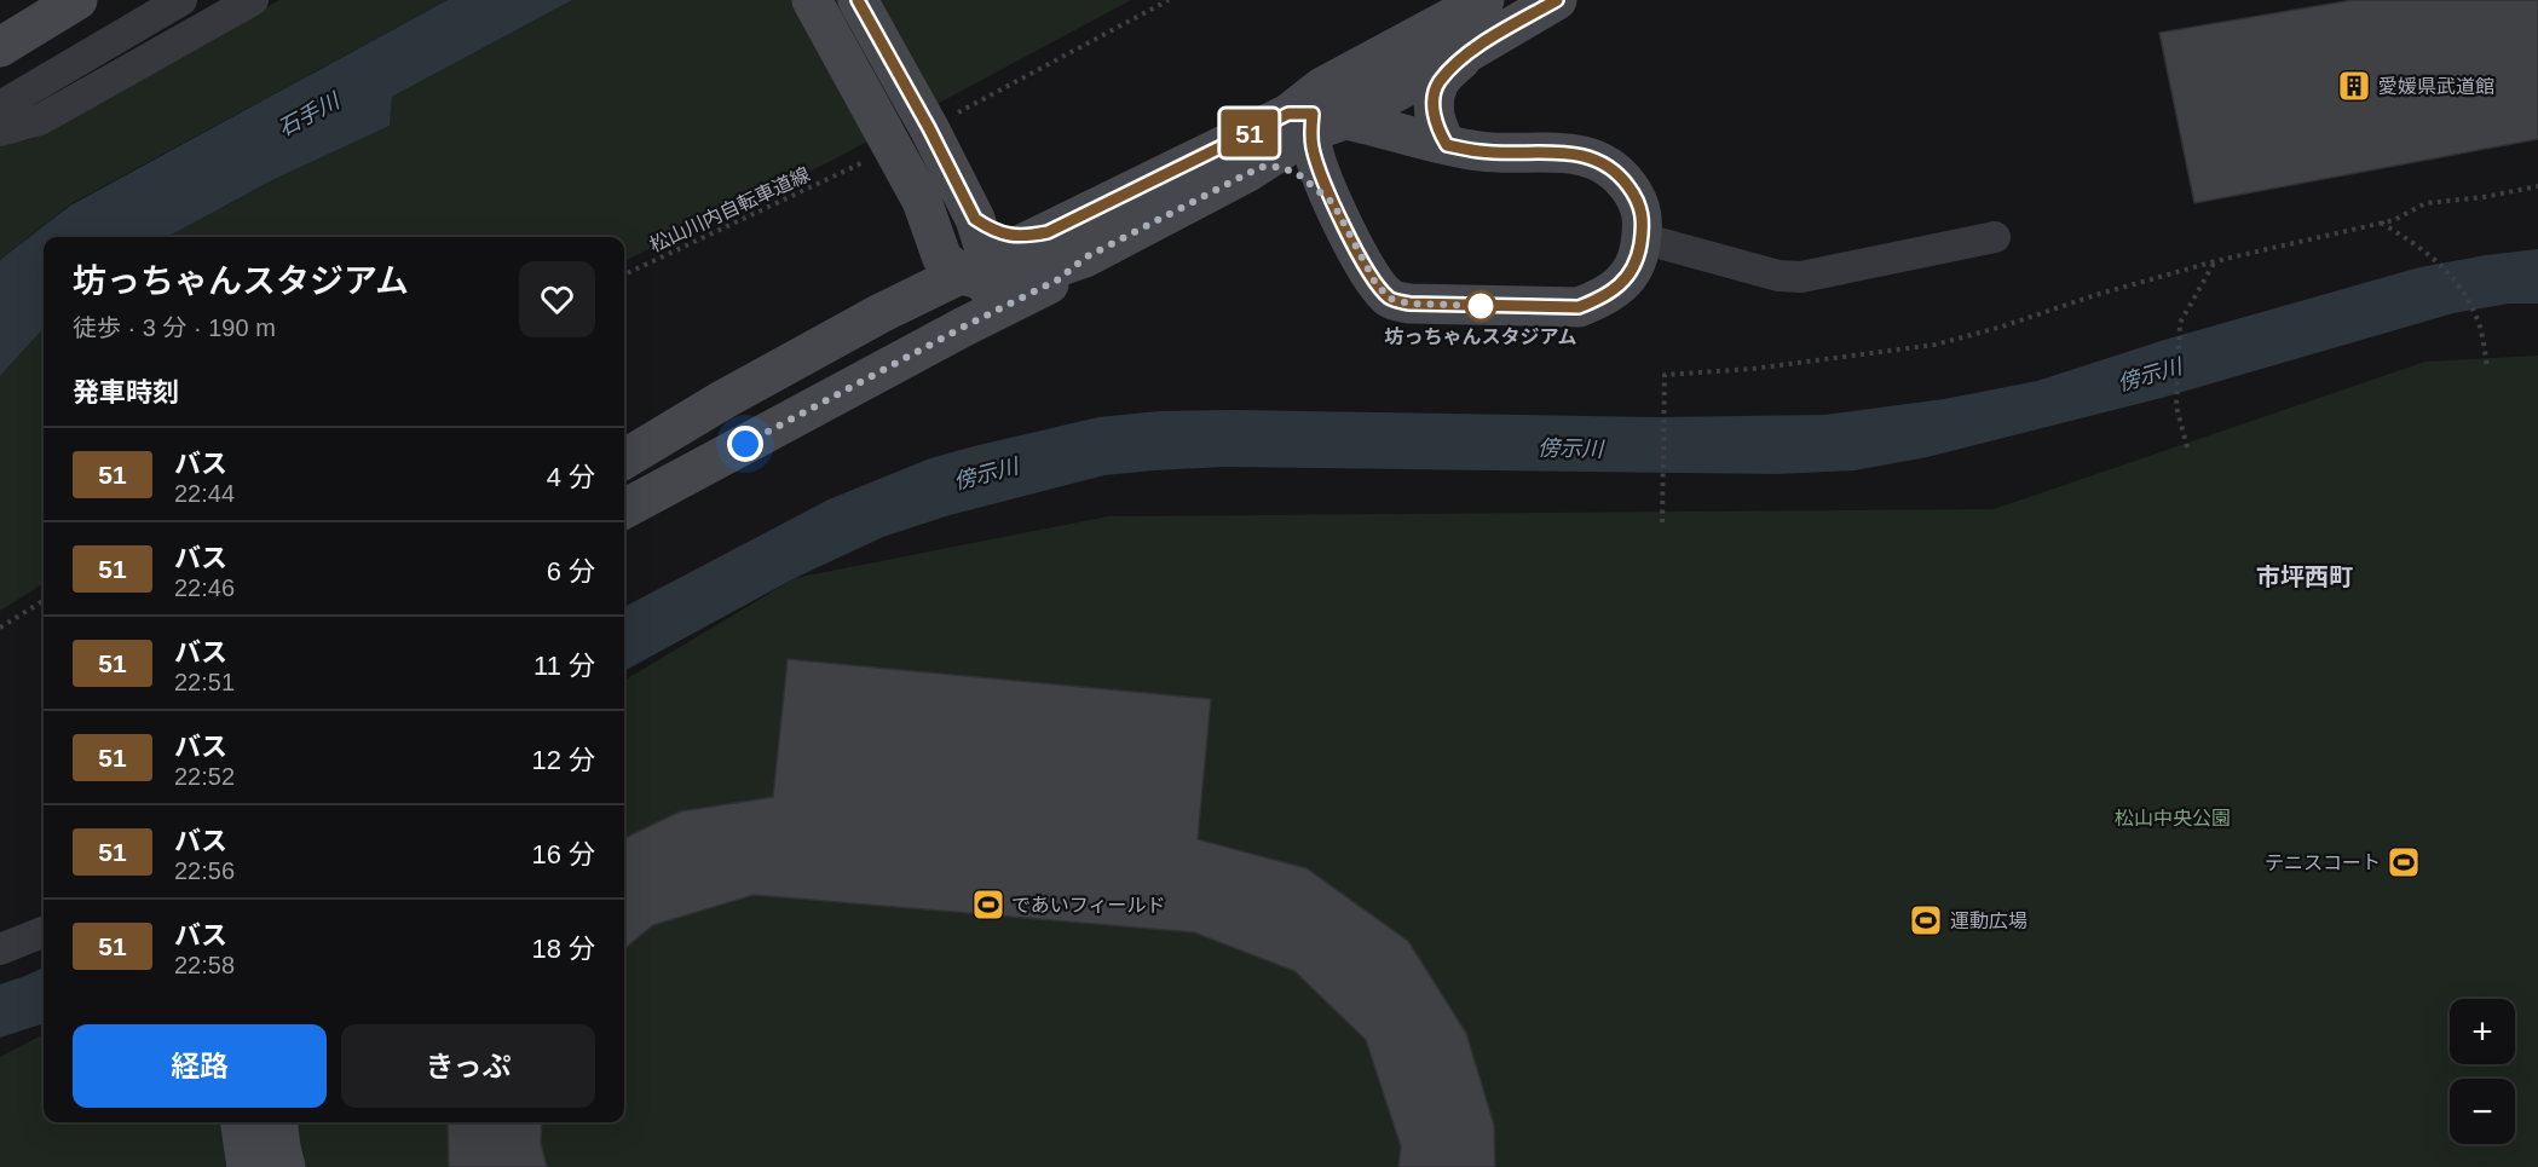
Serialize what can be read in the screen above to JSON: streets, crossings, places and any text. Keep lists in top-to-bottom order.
{
  "streets": {
    "path": ["松山川内自転車道線"]
  },
  "districts": ["市坪西町"],
  "water": ["石手川", "傍示川"],
  "parks": ["松山中央公園"],
  "places": {
    "building": ["愛媛県武道館"],
    "other": ["坊っちゃんスタジアム"],
    "sports": ["テニスコート", "であいフィールド", "運動広場"]
  },
  "lines": ["bus line 51"],
  "page": {
    "on_map": "51",
    "heading": [
      ["坊っちゃんスタジアム", "徒歩 · 3 分 · 190 m"],
      "発車時刻"
    ],
    "list": [
      {
        "mark": "51",
        "name": "バス",
        "note": "22:44",
        "value": "4 分"
      },
      {
        "mark": "51",
        "name": "バス",
        "note": "22:46",
        "value": "6 分"
      },
      {
        "mark": "51",
        "name": "バス",
        "note": "22:51",
        "value": "11 分"
      },
      {
        "mark": "51",
        "name": "バス",
        "note": "22:52",
        "value": "12 分"
      },
      {
        "mark": "51",
        "name": "バス",
        "note": "22:56",
        "value": "16 分"
      },
      {
        "mark": "51",
        "name": "バス",
        "note": "22:58",
        "value": "18 分"
      }
    ],
    "map_buttons": ["+", "−"],
    "buttons": ["経路", "きっぷ"]
  }
}
